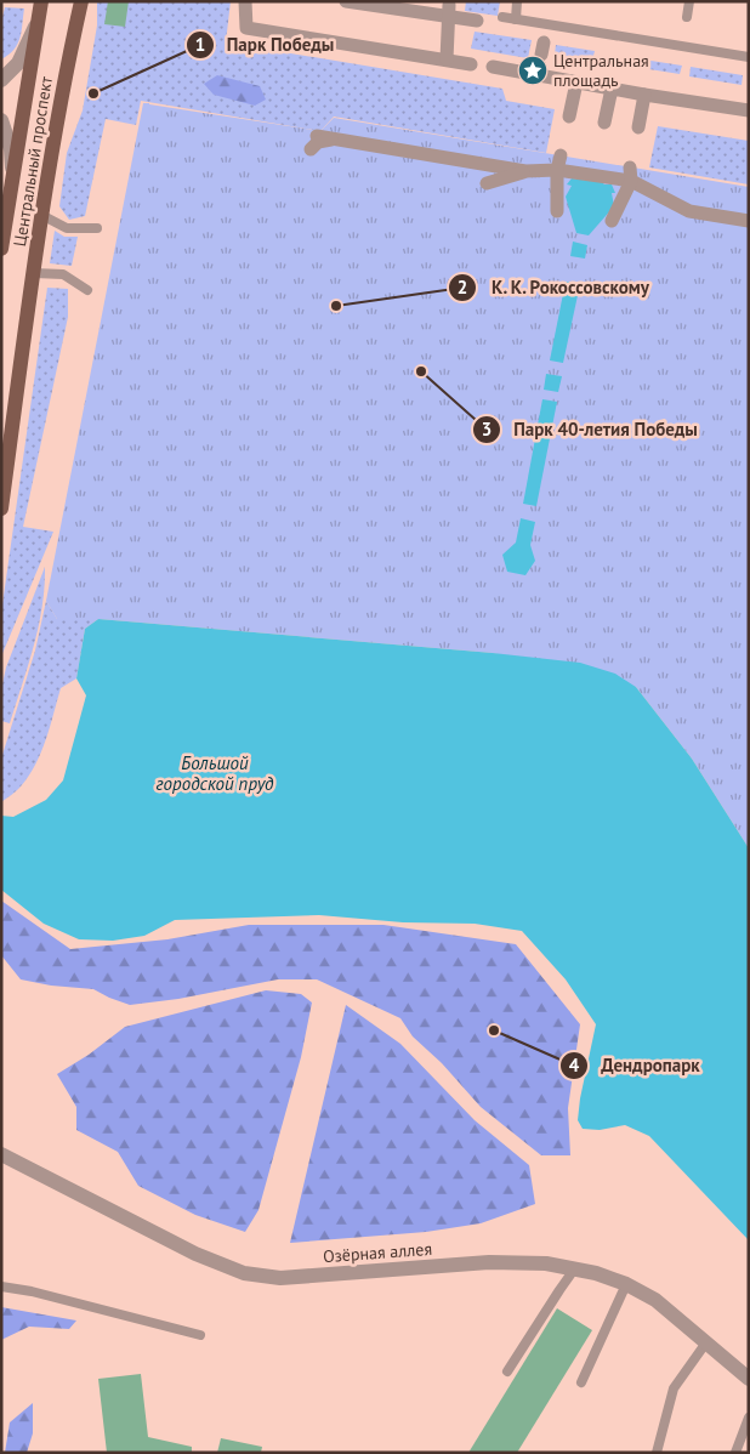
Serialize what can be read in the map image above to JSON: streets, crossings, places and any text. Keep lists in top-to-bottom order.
{
  "streets": {
    "main road": ["Центральный проспект"],
    "street": ["Озёрная аллея"]
  },
  "water": ["Большой городской пруд"],
  "places": {
    "place": ["Центральная площадь"],
    "other": [
      "Парк Победы",
      "К. К. Рокоссовскому",
      "Парк 40-летия Победы",
      "Дендропарк"
    ]
  }
}
